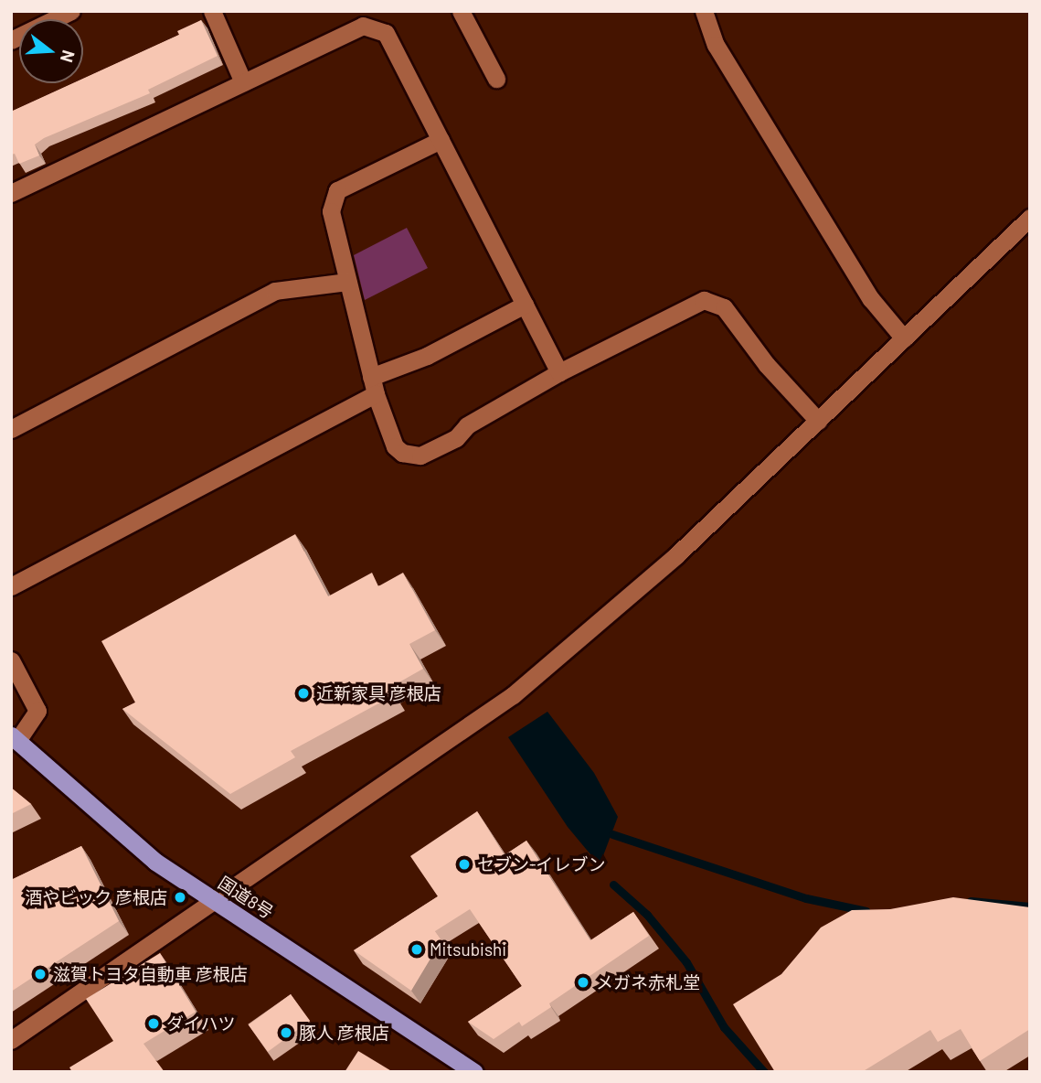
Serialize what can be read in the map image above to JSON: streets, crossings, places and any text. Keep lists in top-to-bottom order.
{
  "streets": {
    "highway": ["国道8号"]
  },
  "places": [
    "近新家具 彦根店",
    "セブン-イレブン",
    "酒やビック 彦根店",
    "Mitsubishi",
    "滋賀トヨタ自動車 彦根店",
    "メガネ赤札堂",
    "ダイハツ",
    "豚人 彦根店"
  ],
  "north": "right"
}
